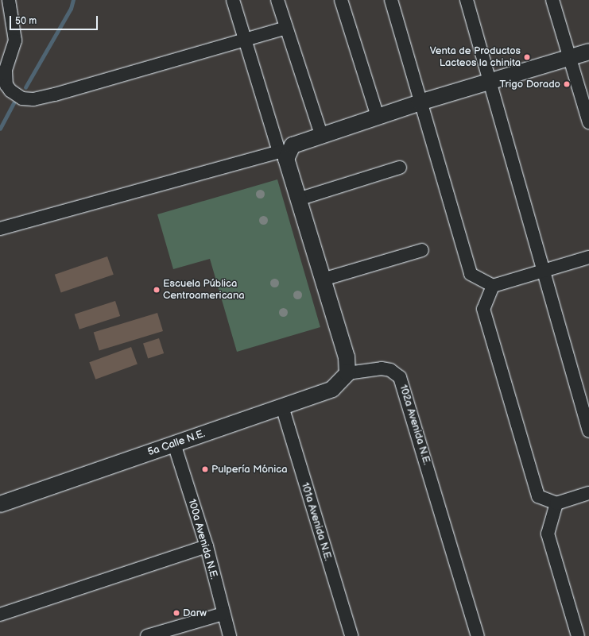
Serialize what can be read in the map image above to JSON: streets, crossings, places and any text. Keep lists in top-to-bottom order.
{
  "streets": {
    "street": [
      "102a Avenida N.E.",
      "5a Calle N.E.",
      "101a Avenida N.E.",
      "100a Avenida N.E."
    ]
  },
  "crossings": [
    ["102a Avenida N.E.", "5a Calle N.E."],
    ["5a Calle N.E.", "101a Avenida N.E."],
    ["5a Calle N.E.", "100a Avenida N.E."]
  ],
  "places": [
    "Venta de Productos Lacteos la chinita",
    "Trigo Dorado",
    "Escuela Pública Centroamericana",
    "Pulpería Mónica",
    "Darw"
  ],
  "scale_bar": "50 m"
}
